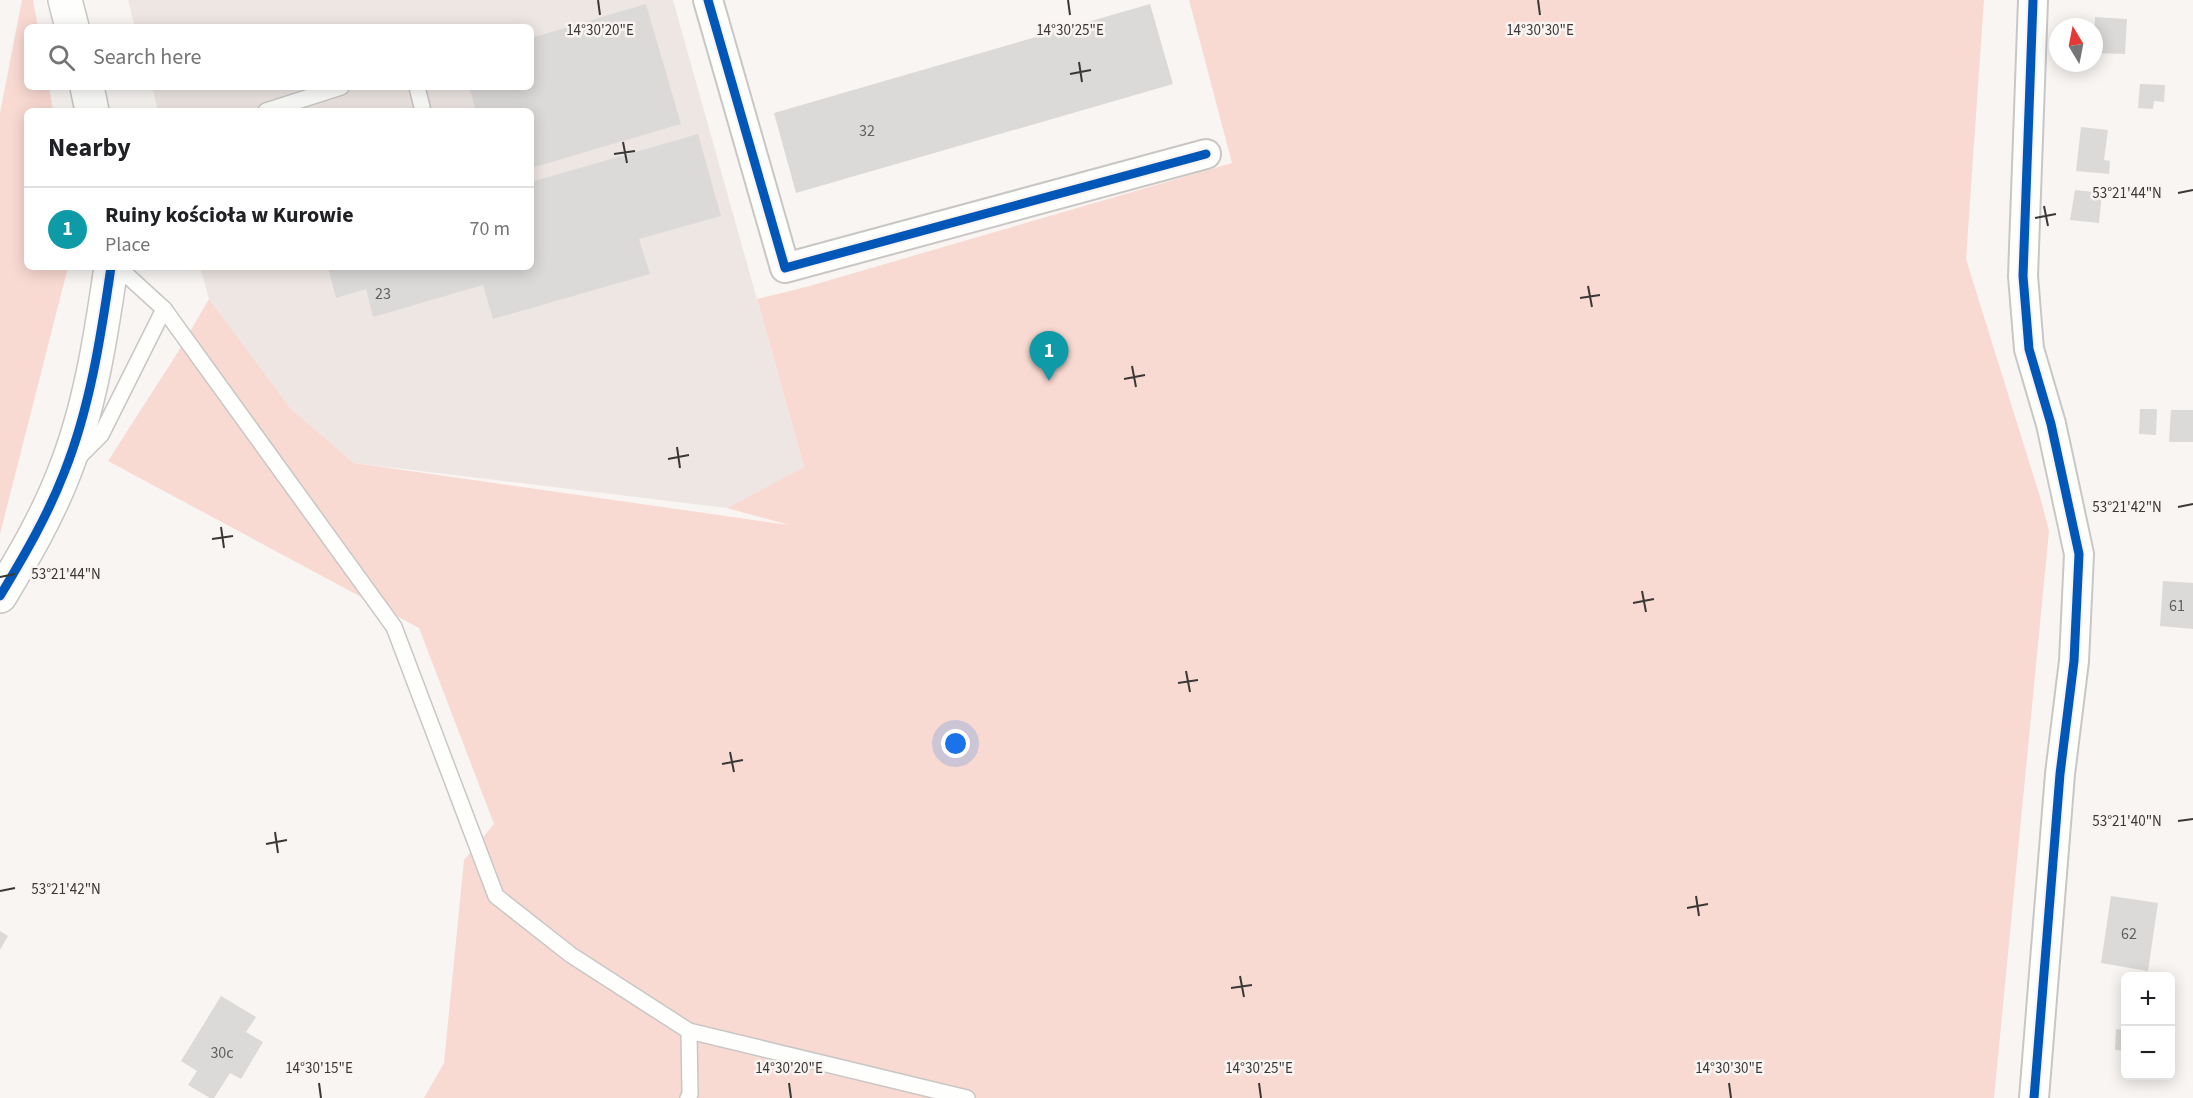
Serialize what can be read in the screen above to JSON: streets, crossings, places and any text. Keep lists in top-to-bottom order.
{
  "house_numbers": [
    "32",
    "23",
    "61",
    "62",
    "30c"
  ],
  "north": "top",
  "page": {
    "search": "Search here",
    "heading": "Nearby",
    "list": [
      {
        "mark": "1",
        "name": "Ruiny kościoła w Kurowie",
        "note": "Place",
        "value": "70 m"
      }
    ],
    "pins": "1",
    "map_buttons": ["+", "−"]
  },
  "coordinates": [
    "14°30'25\"E",
    "14°30'30\"E",
    "14°30'20\"E",
    "53°21'44\"N",
    "53°21'42\"N",
    "53°21'40\"N",
    "14°30'15\"E"
  ]
}
